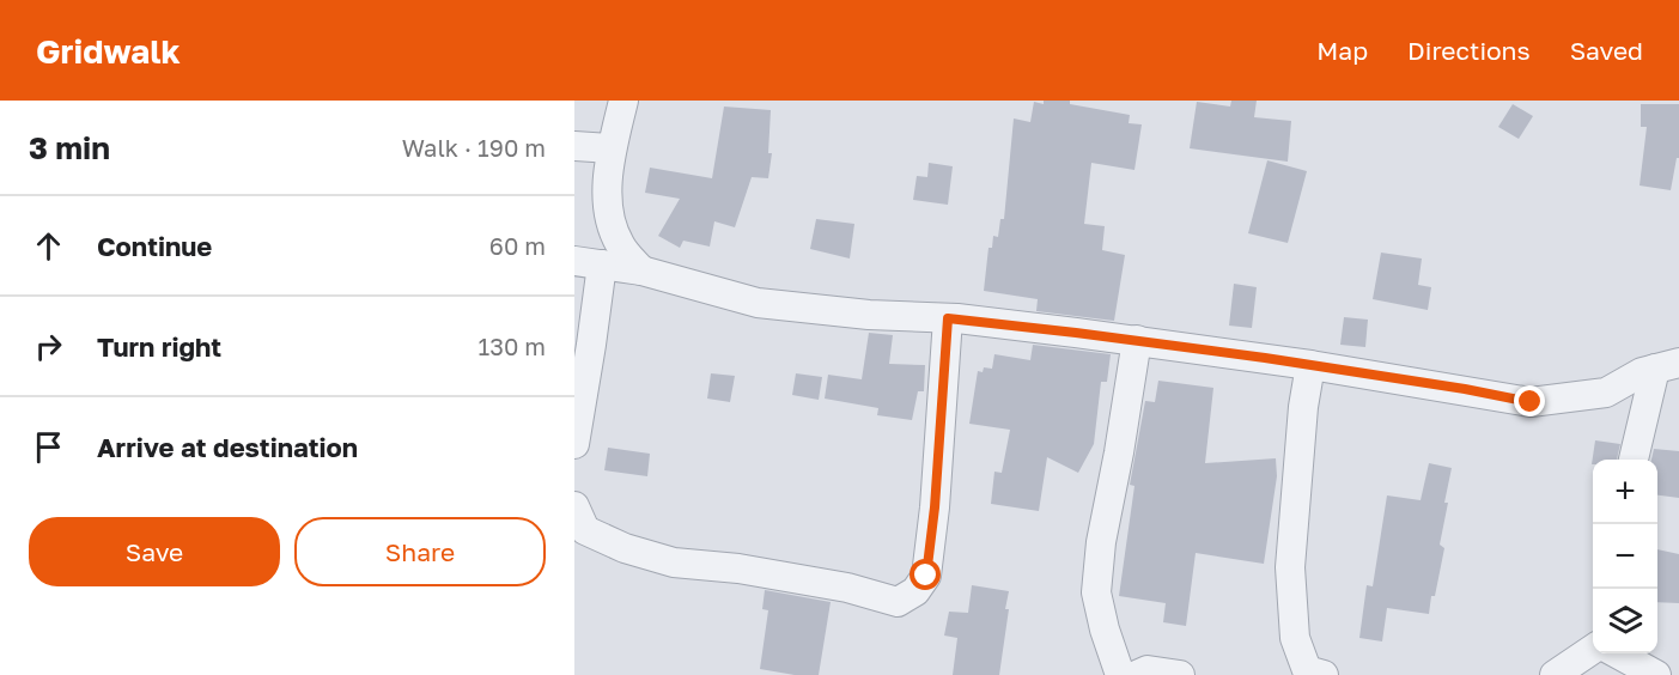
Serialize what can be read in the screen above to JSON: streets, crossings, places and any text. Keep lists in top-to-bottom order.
{
  "page": {
    "header": "Gridwalk",
    "nav": ["Map", "Directions", "Saved"],
    "heading": ["3 min", "Walk · 190 m"],
    "list": [
      ["Continue", "60 m"],
      ["Turn right", "130 m"],
      "Arrive at destination"
    ],
    "map_buttons": ["+", "−"],
    "buttons": ["Save", "Share"]
  }
}
